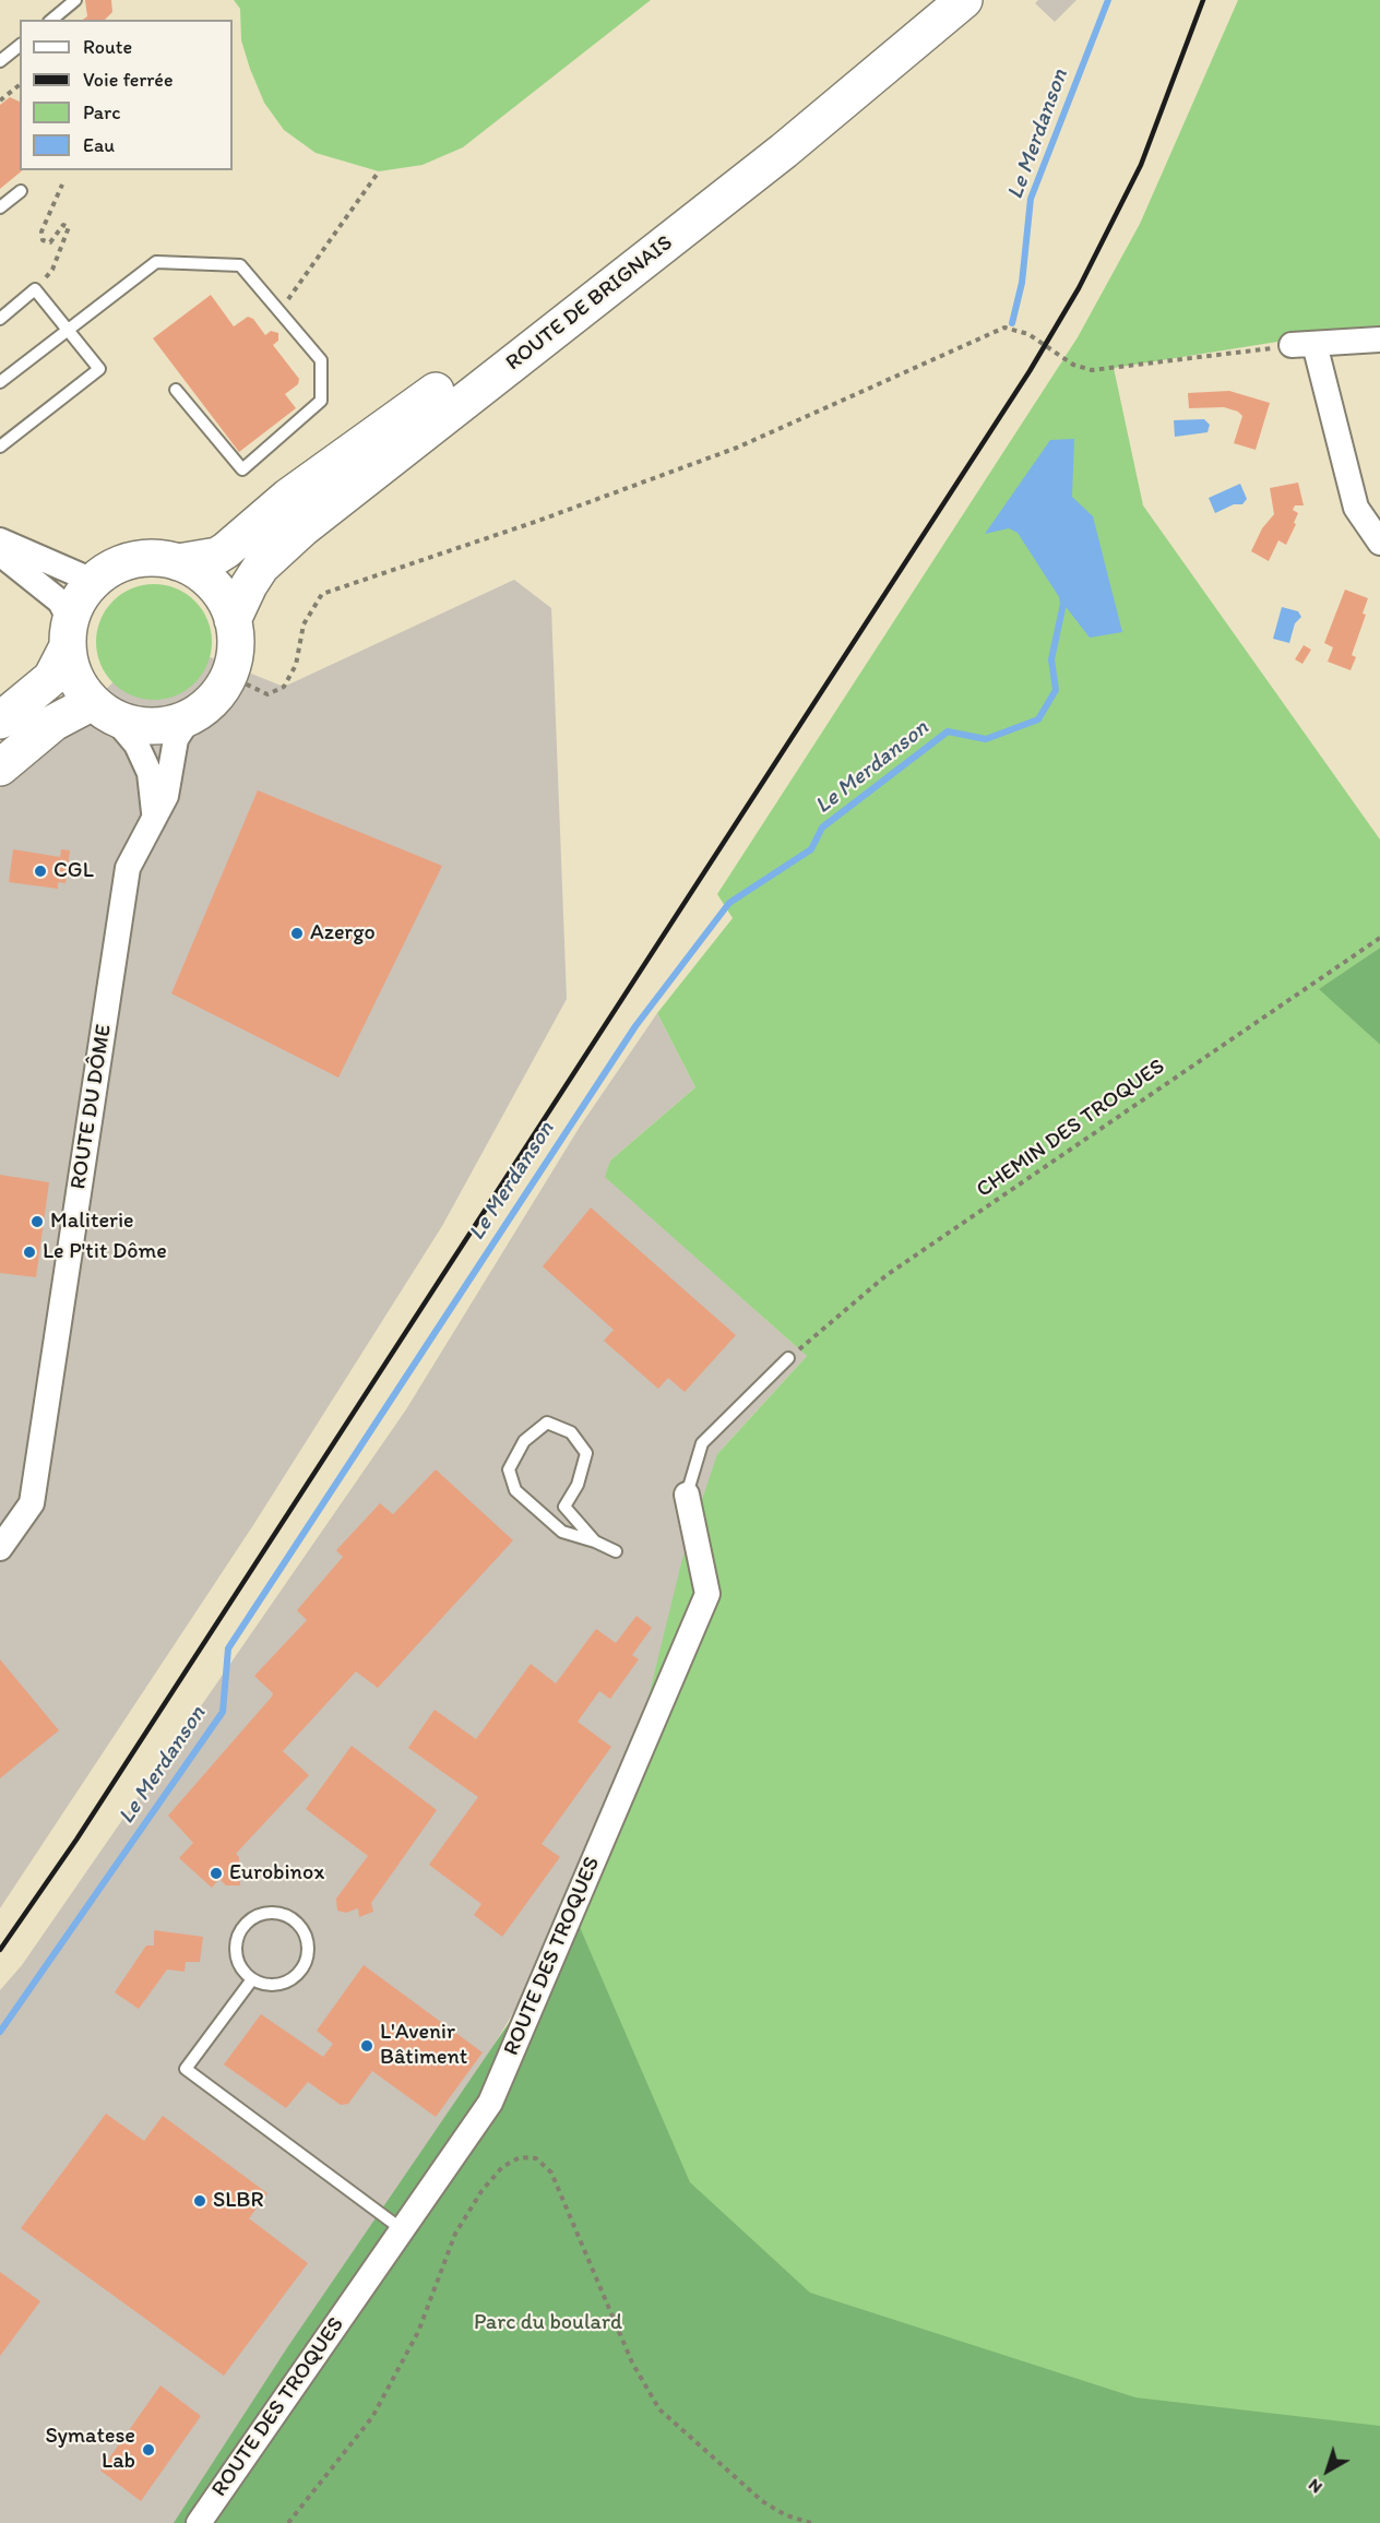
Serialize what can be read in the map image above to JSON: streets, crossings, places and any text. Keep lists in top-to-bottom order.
{
  "streets": {
    "main road": ["ROUTE DE BRIGNAIS"],
    "street": ["ROUTE DU DÔME", "ROUTE DES TROQUES"],
    "path": ["CHEMIN DES TROQUES"]
  },
  "crossings": [
    ["ROUTE DE BRIGNAIS", "ROUTE DU DÔME"],
    ["CHEMIN DES TROQUES", "ROUTE DES TROQUES"]
  ],
  "water": ["Le Merdanson"],
  "parks": ["Parc du boulard"],
  "places": [
    "CGL",
    "Azergo",
    "Maliterie",
    "Le P'tit Dôme",
    "Eurobinox",
    "L'Avenir Bâtiment",
    "SLBR",
    "Symatese Lab"
  ],
  "legend": [
    "Route",
    "Voie ferrée",
    "Parc",
    "Eau"
  ],
  "north": "bottom left"
}
